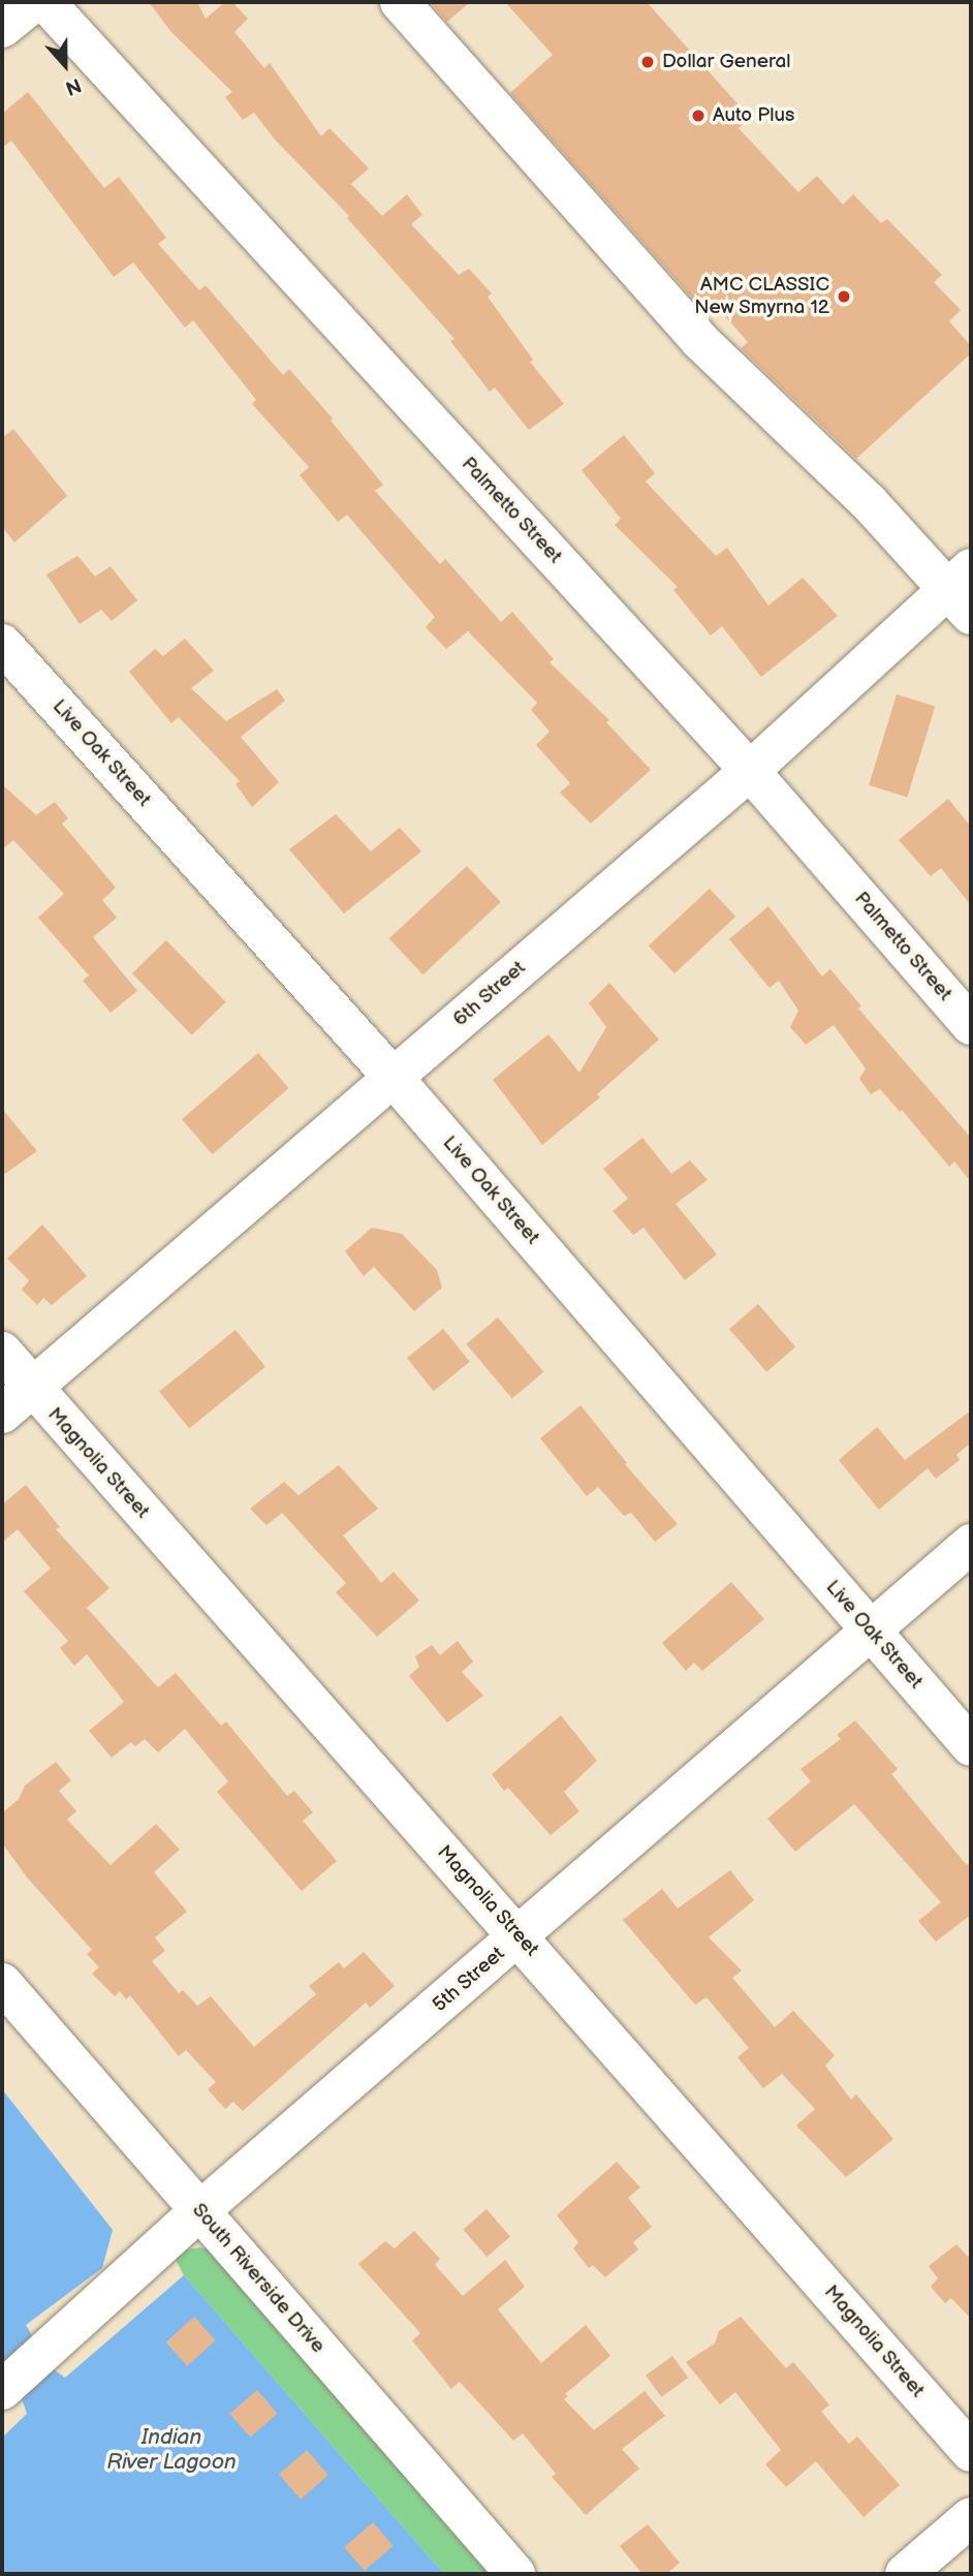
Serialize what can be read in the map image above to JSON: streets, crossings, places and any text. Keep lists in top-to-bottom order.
{
  "streets": {
    "street": [
      "Palmetto Street",
      "Live Oak Street",
      "6th Street",
      "Magnolia Street",
      "5th Street",
      "South Riverside Drive"
    ]
  },
  "crossings": [
    ["Palmetto Street", "6th Street"],
    ["Live Oak Street", "6th Street"],
    ["Live Oak Street", "5th Street"],
    ["6th Street", "Magnolia Street"],
    ["Magnolia Street", "5th Street"],
    ["5th Street", "South Riverside Drive"]
  ],
  "water": ["Indian River Lagoon"],
  "places": ["Dollar General", "Auto Plus", "AMC CLASSIC New Smyrna 12"],
  "north": "bottom"
}
